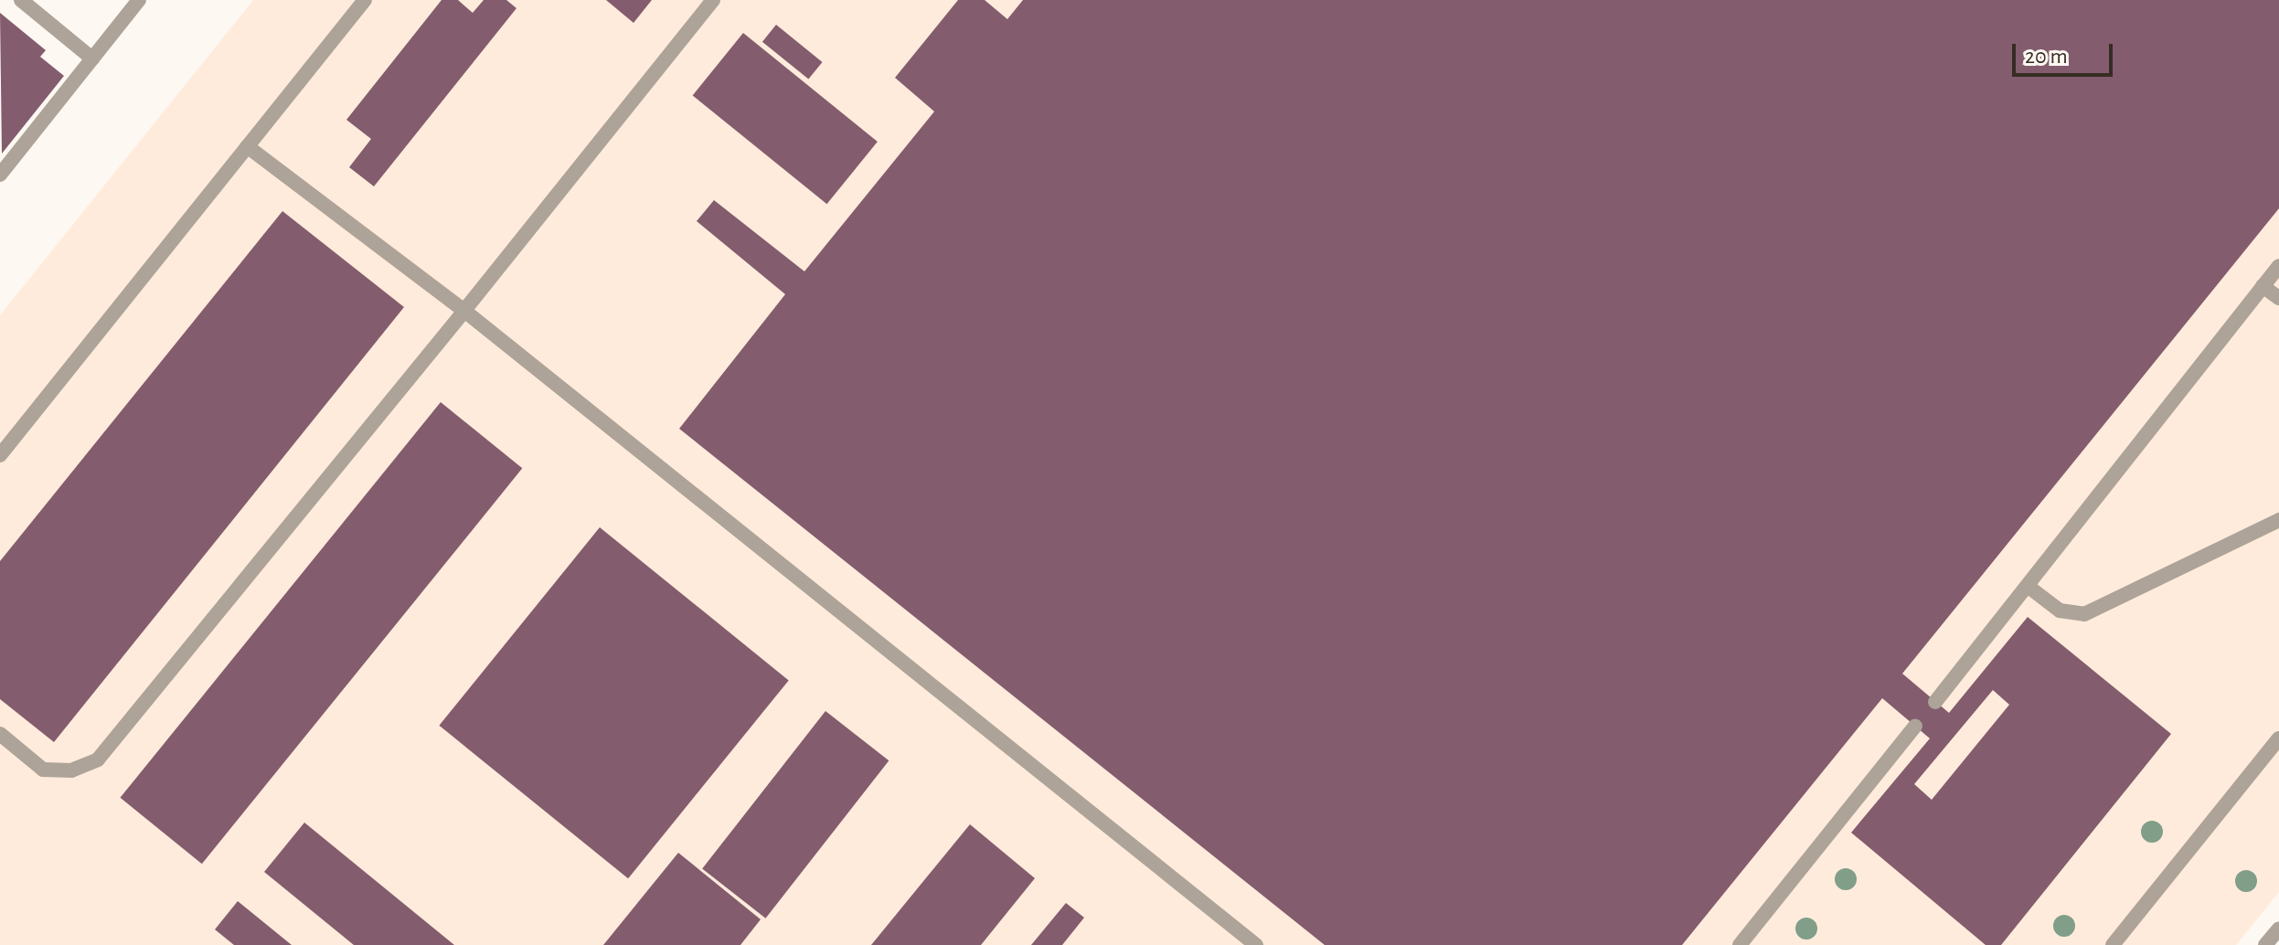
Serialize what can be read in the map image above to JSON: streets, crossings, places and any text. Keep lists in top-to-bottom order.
{
  "scale_bar": "20 m"
}
